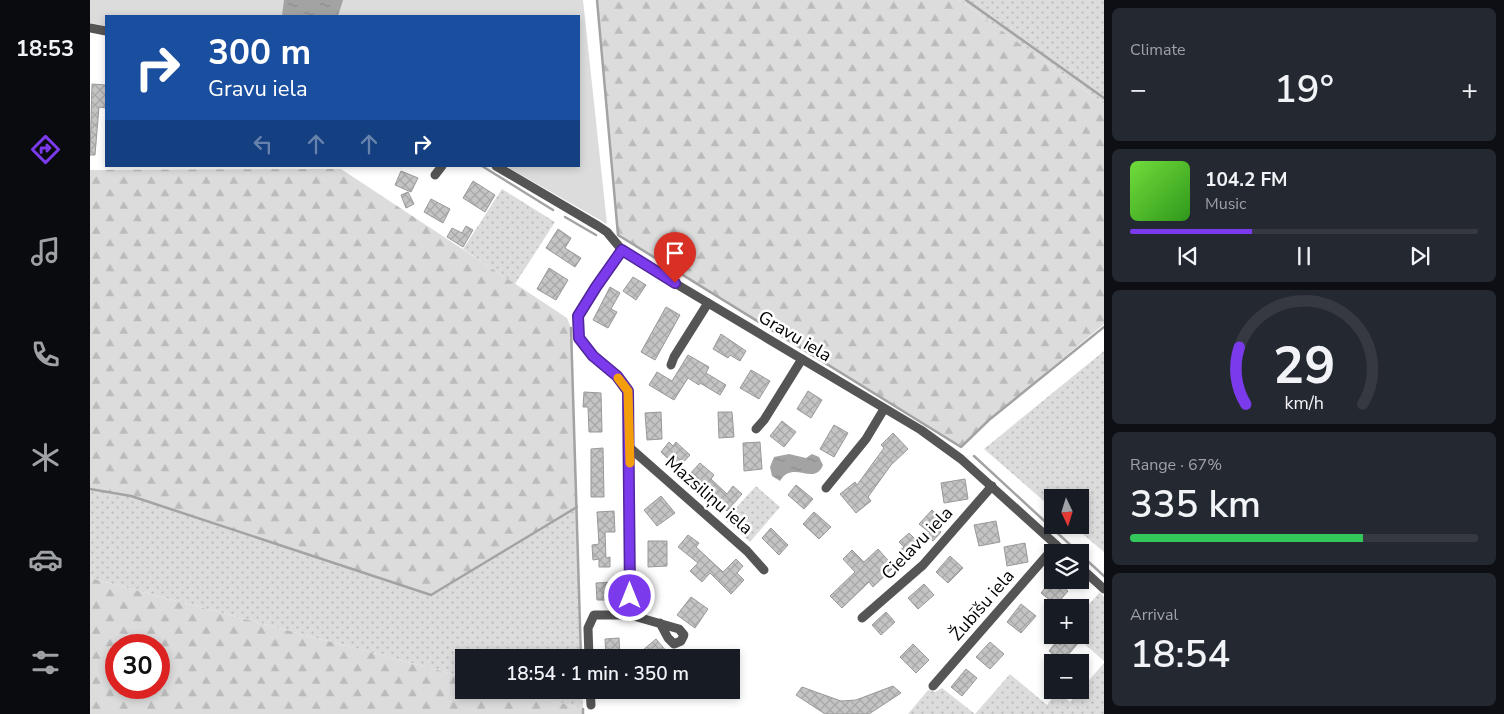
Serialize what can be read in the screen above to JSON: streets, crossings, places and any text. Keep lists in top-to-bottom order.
{
  "streets": {
    "street": [
      "Gravu iela",
      "Mazsiliņu iela",
      "Cielavu iela",
      "Žubīšu iela"
    ]
  },
  "crossings": [
    ["Gravu iela", "Cielavu iela"]
  ],
  "north": "bottom",
  "page": {
    "tabs": "18:53",
    "tile": [
      "Climate",
      ["Range · 67%", "335 km"],
      ["Arrival", "18:54"]
    ],
    "turn": ["300 m", "Gravu iela"],
    "heat": ["−", "19°", "+"],
    "song": ["104.2 FM", "Music"],
    "map_buttons": ["+", "−"],
    "limit": "30",
    "trip": "18:54 · 1 min · 350 m",
    "gauge": ["29", "km/h"]
  }
}
